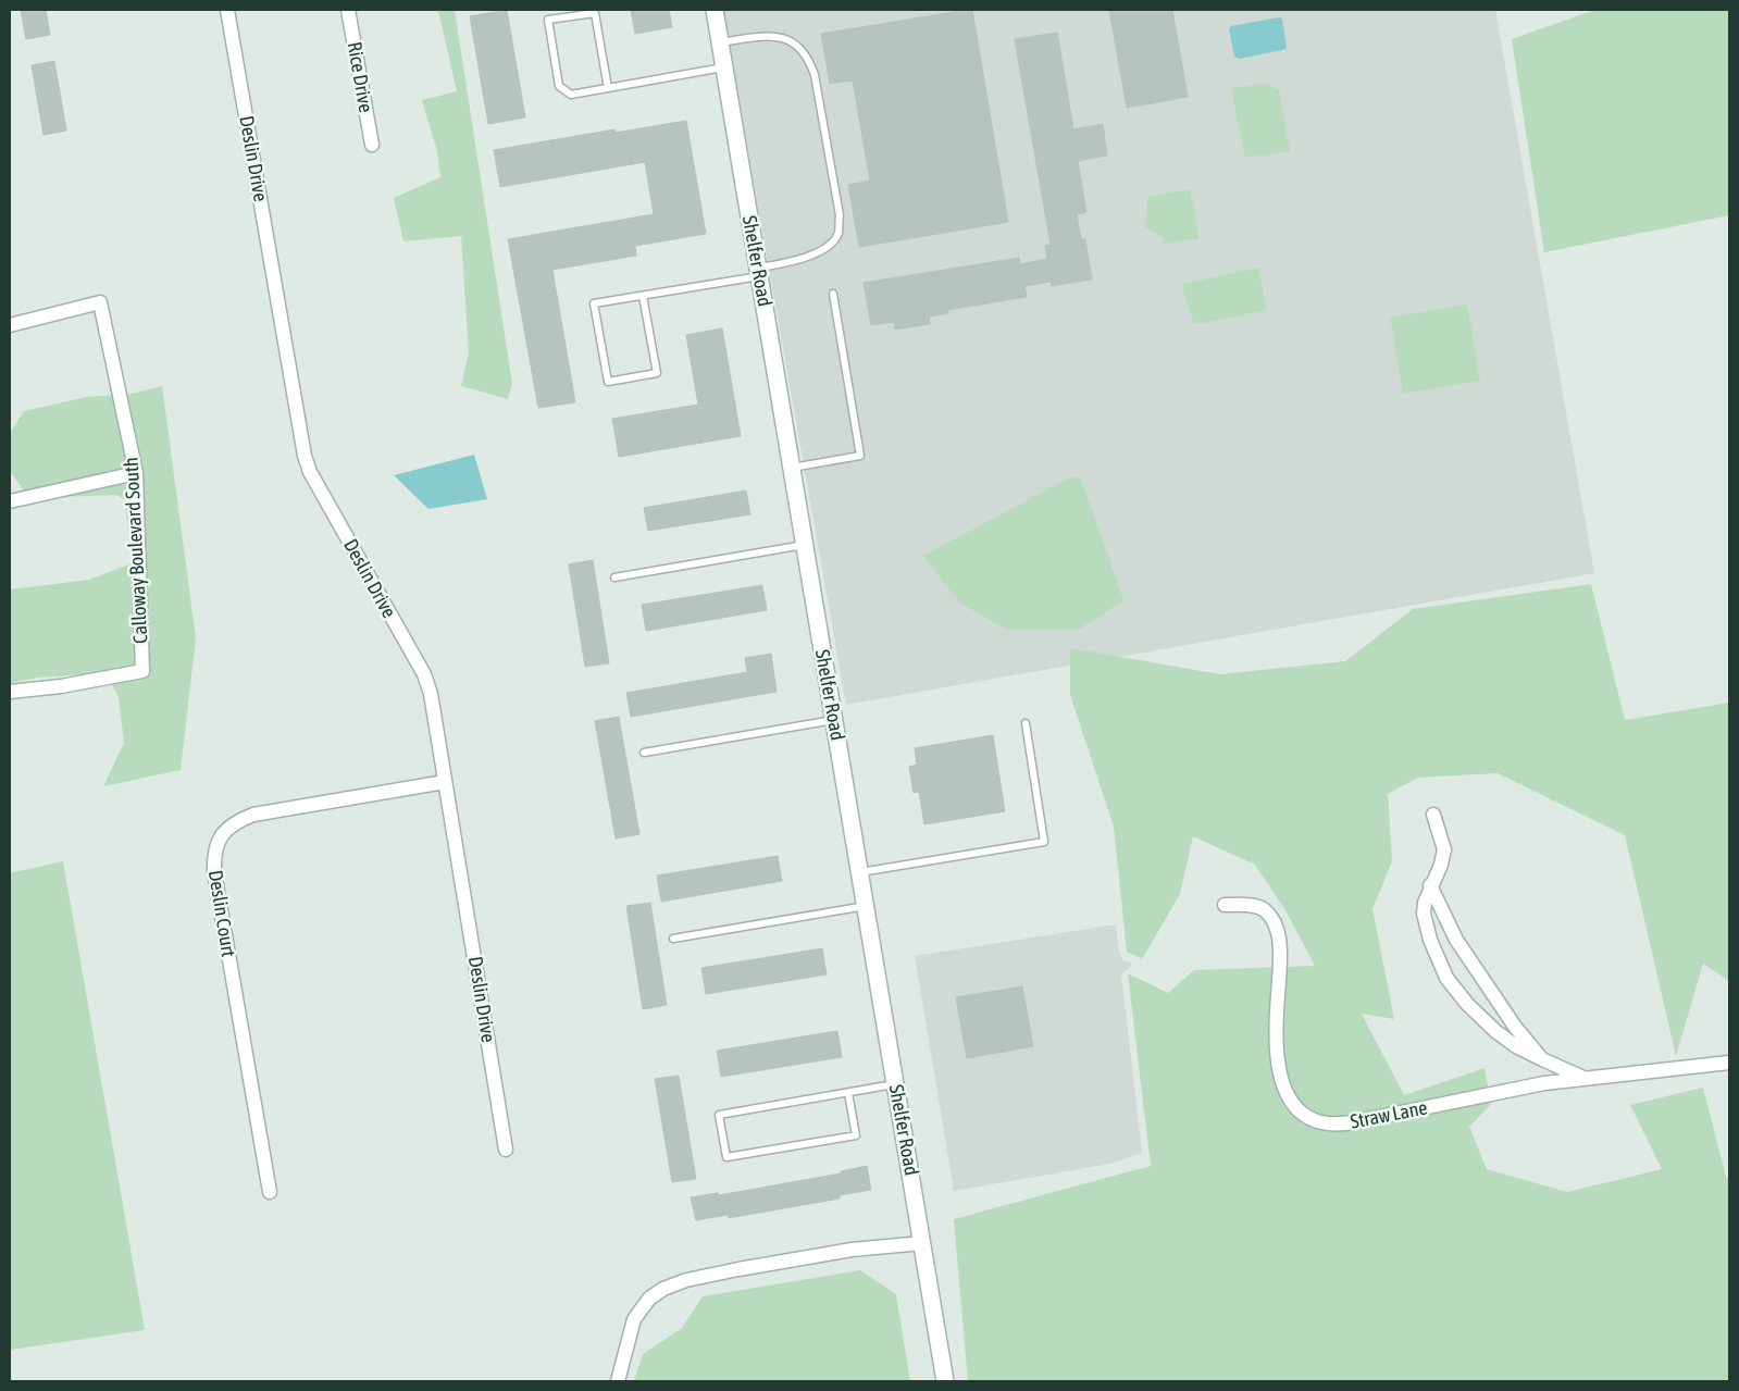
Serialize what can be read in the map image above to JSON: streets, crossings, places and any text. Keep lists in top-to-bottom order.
{
  "streets": {
    "street": [
      "Rice Drive",
      "Deslin Drive",
      "Shelfer Road",
      "Calloway Boulevard South",
      "Deslin Court",
      "Straw Lane"
    ]
  },
  "crossings": [
    ["Deslin Drive", "Deslin Court"]
  ]
}
